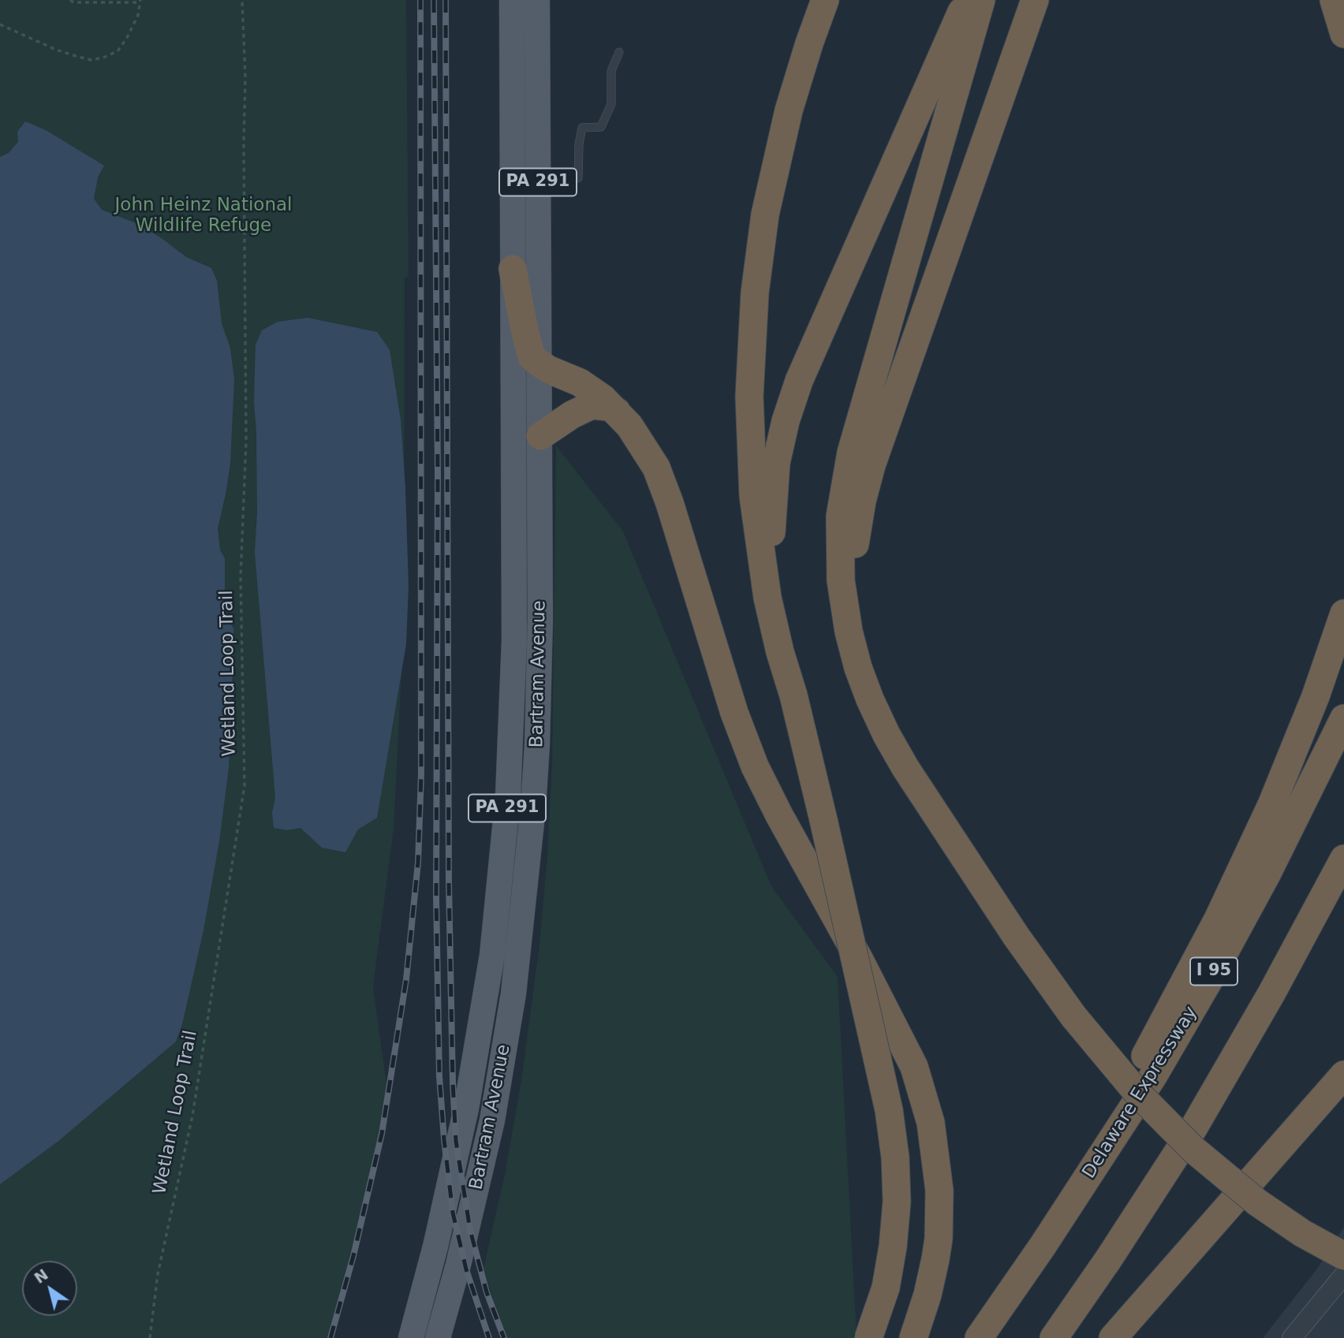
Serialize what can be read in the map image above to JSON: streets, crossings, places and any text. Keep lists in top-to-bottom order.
{
  "streets": {
    "highway": ["I 95", "Delaware Expressway"],
    "main road": ["PA 291", "Bartram Avenue"],
    "path": ["Wetland Loop Trail"]
  },
  "parks": ["John Heinz National Wildlife Refuge"],
  "north": "top left"
}
